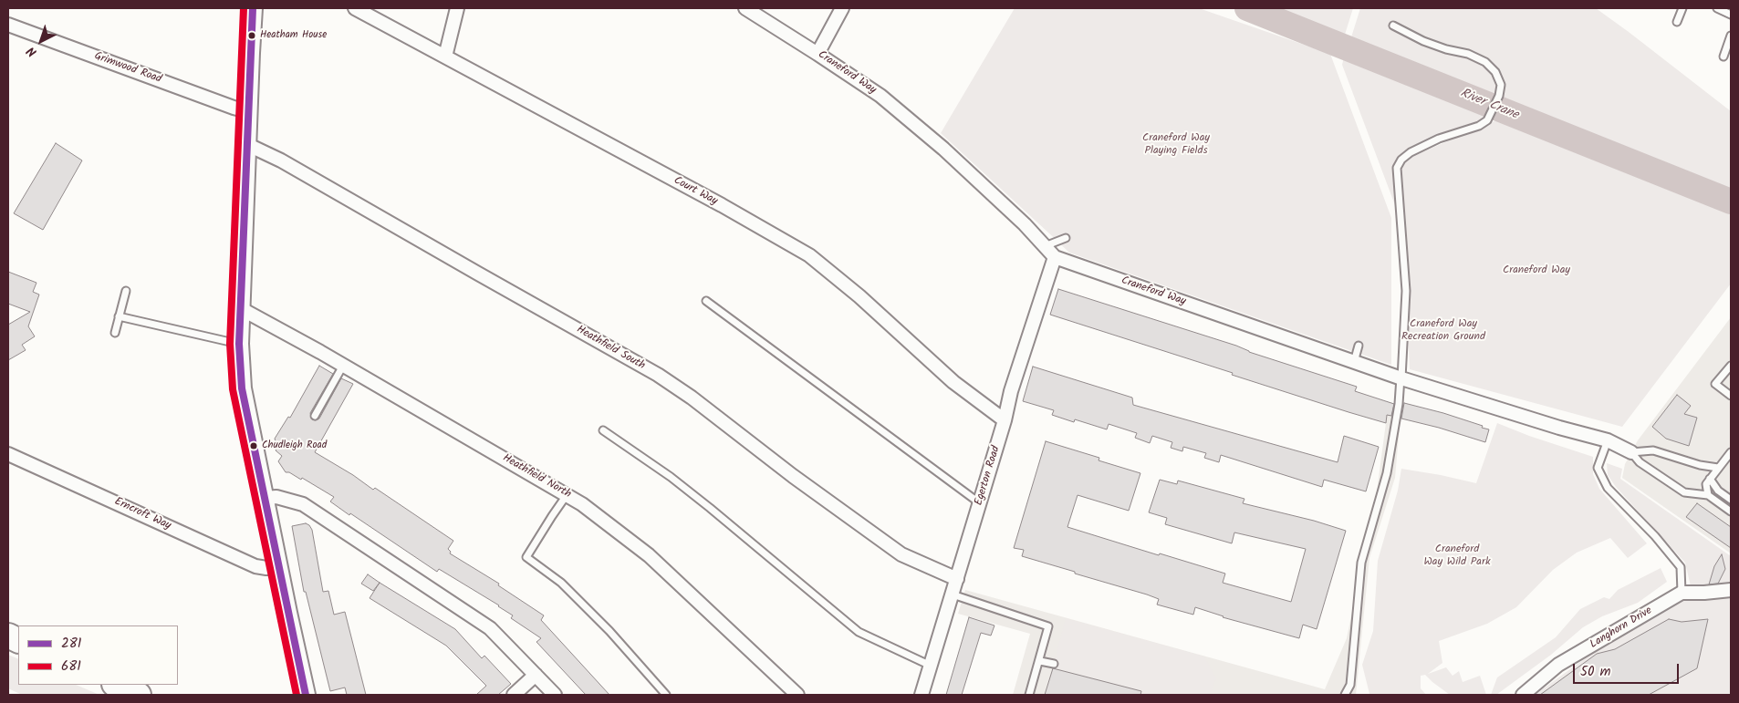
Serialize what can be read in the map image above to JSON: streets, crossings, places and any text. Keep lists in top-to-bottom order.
{
  "streets": {
    "street": [
      "Grimwood Road",
      "Craneford Way",
      "Court Way",
      "Heathfield South",
      "Egerton Road",
      "Heathfield North",
      "Erncroft Way",
      "Langhorn Drive"
    ]
  },
  "crossings": [
    ["Craneford Way", "Egerton Road"],
    ["Court Way", "Egerton Road"],
    ["Heathfield South", "Egerton Road"]
  ],
  "water": ["River Crane"],
  "parks": [
    "Craneford Way Playing Fields",
    "Craneford Way",
    "Craneford Way Recreation Ground",
    "Craneford Way Wild Park"
  ],
  "places": ["Heatham House", "Chudleigh Road"],
  "lines": ["transit line 281", "transit line 681"],
  "legend": ["281", "681"],
  "scale_bar": "50 m",
  "north": "bottom left"
}
